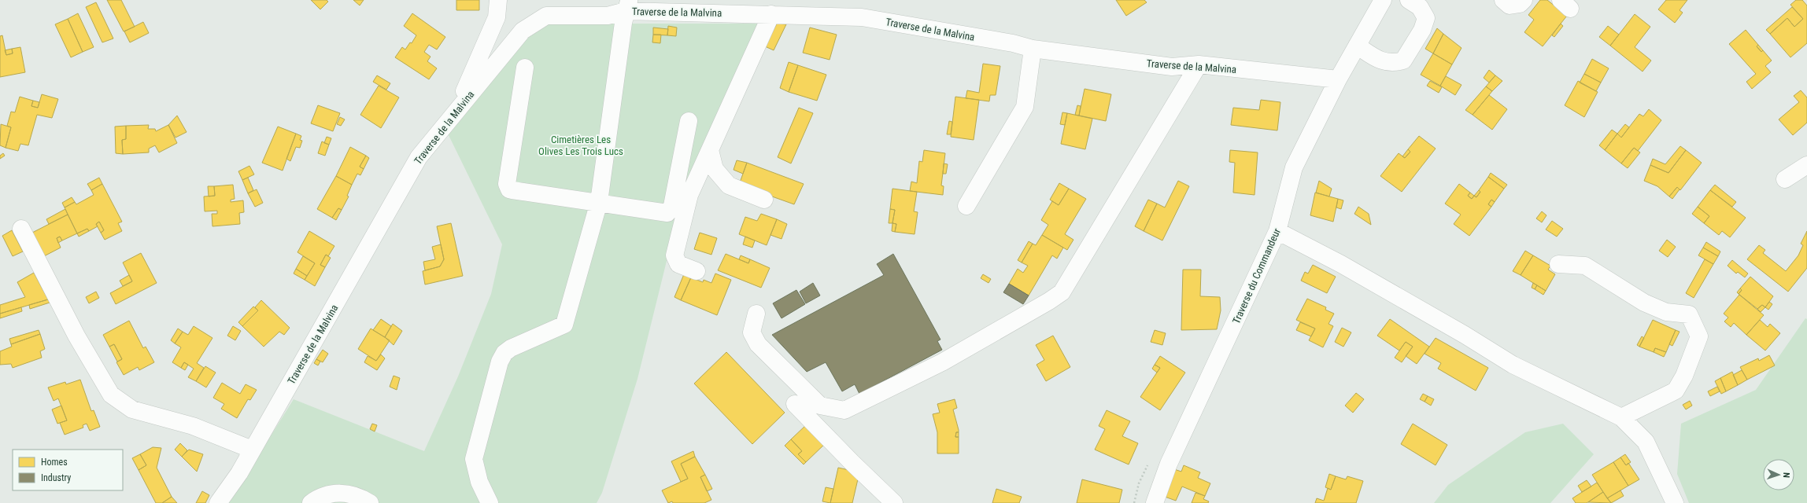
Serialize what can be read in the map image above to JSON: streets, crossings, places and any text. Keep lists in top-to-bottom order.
{
  "streets": {
    "street": ["Traverse de la Malvina", "Traverse du Commandeur"]
  },
  "crossings": [
    ["Traverse de la Malvina", "Traverse du Commandeur"]
  ],
  "parks": ["Cimetières Les Olives Les Trois Lucs"],
  "legend": ["Homes", "Industry"],
  "north": "right"
}
